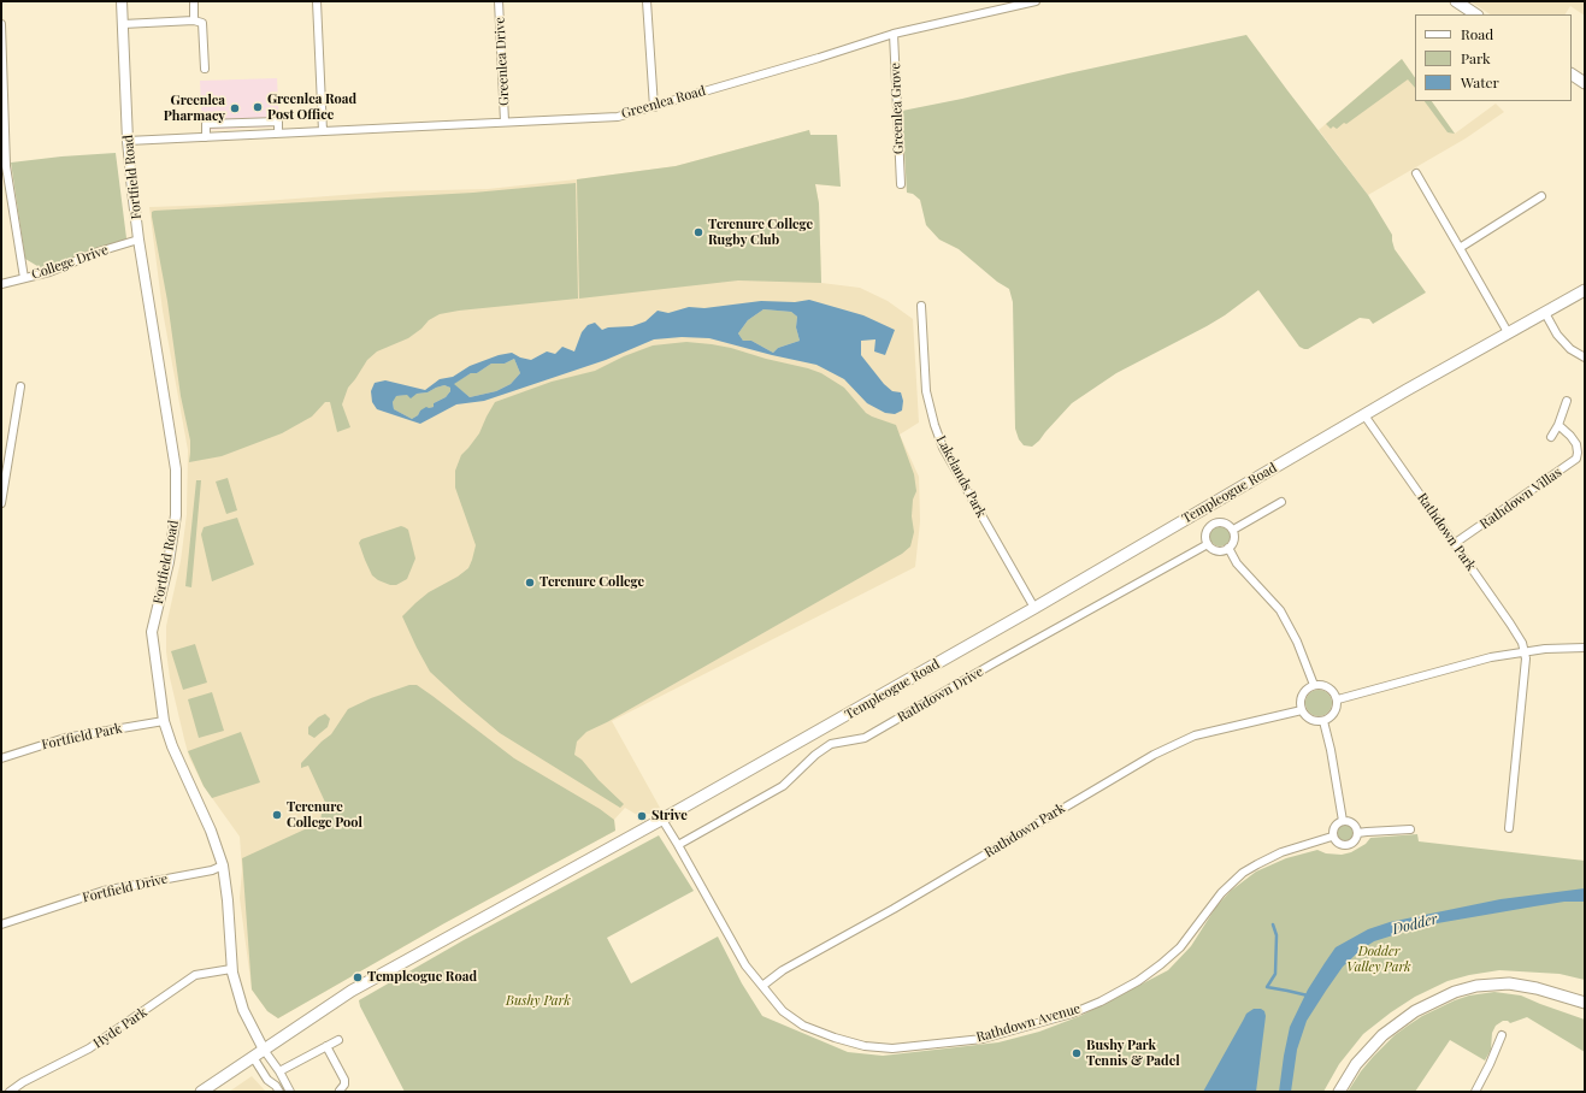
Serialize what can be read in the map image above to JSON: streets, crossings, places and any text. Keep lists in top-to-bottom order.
{
  "streets": {
    "main road": ["Templeogue Road"],
    "street": [
      "Greenlea Drive",
      "Greenlea Road",
      "Greenlea Grove",
      "Fortfield Road",
      "College Drive",
      "Lakelands Park",
      "Rathdown Villas",
      "Rathdown Park",
      "Rathdown Drive",
      "Fortfield Park",
      "Fortfield Drive",
      "Rathdown Avenue",
      "Hyde Park"
    ]
  },
  "crossings": [
    ["Greenlea Drive", "Greenlea Road"],
    ["Greenlea Road", "Greenlea Grove"],
    ["Greenlea Road", "Fortfield Road"],
    ["Fortfield Road", "College Drive"],
    ["Fortfield Road", "Templeogue Road"],
    ["Fortfield Road", "Fortfield Park"],
    ["Fortfield Road", "Fortfield Drive"],
    ["Fortfield Road", "Hyde Park"],
    ["Lakelands Park", "Templeogue Road"],
    ["Templeogue Road", "Rathdown Park"],
    ["Templeogue Road", "Rathdown Avenue"],
    ["Rathdown Villas", "Rathdown Park"],
    ["Rathdown Park", "Rathdown Avenue"],
    ["Rathdown Drive", "Rathdown Avenue"]
  ],
  "water": ["Dodder"],
  "parks": ["Dodder Valley Park", "Bushy Park"],
  "places": [
    "Greenlea Road Post Office",
    "Greenlea Pharmacy",
    "Terenure College Rugby Club",
    "Terenure College",
    "Terenure College Pool",
    "Strive",
    "Templeogue Road",
    "Bushy Park Tennis & Padel"
  ],
  "legend": ["Road", "Park", "Water"]
}
